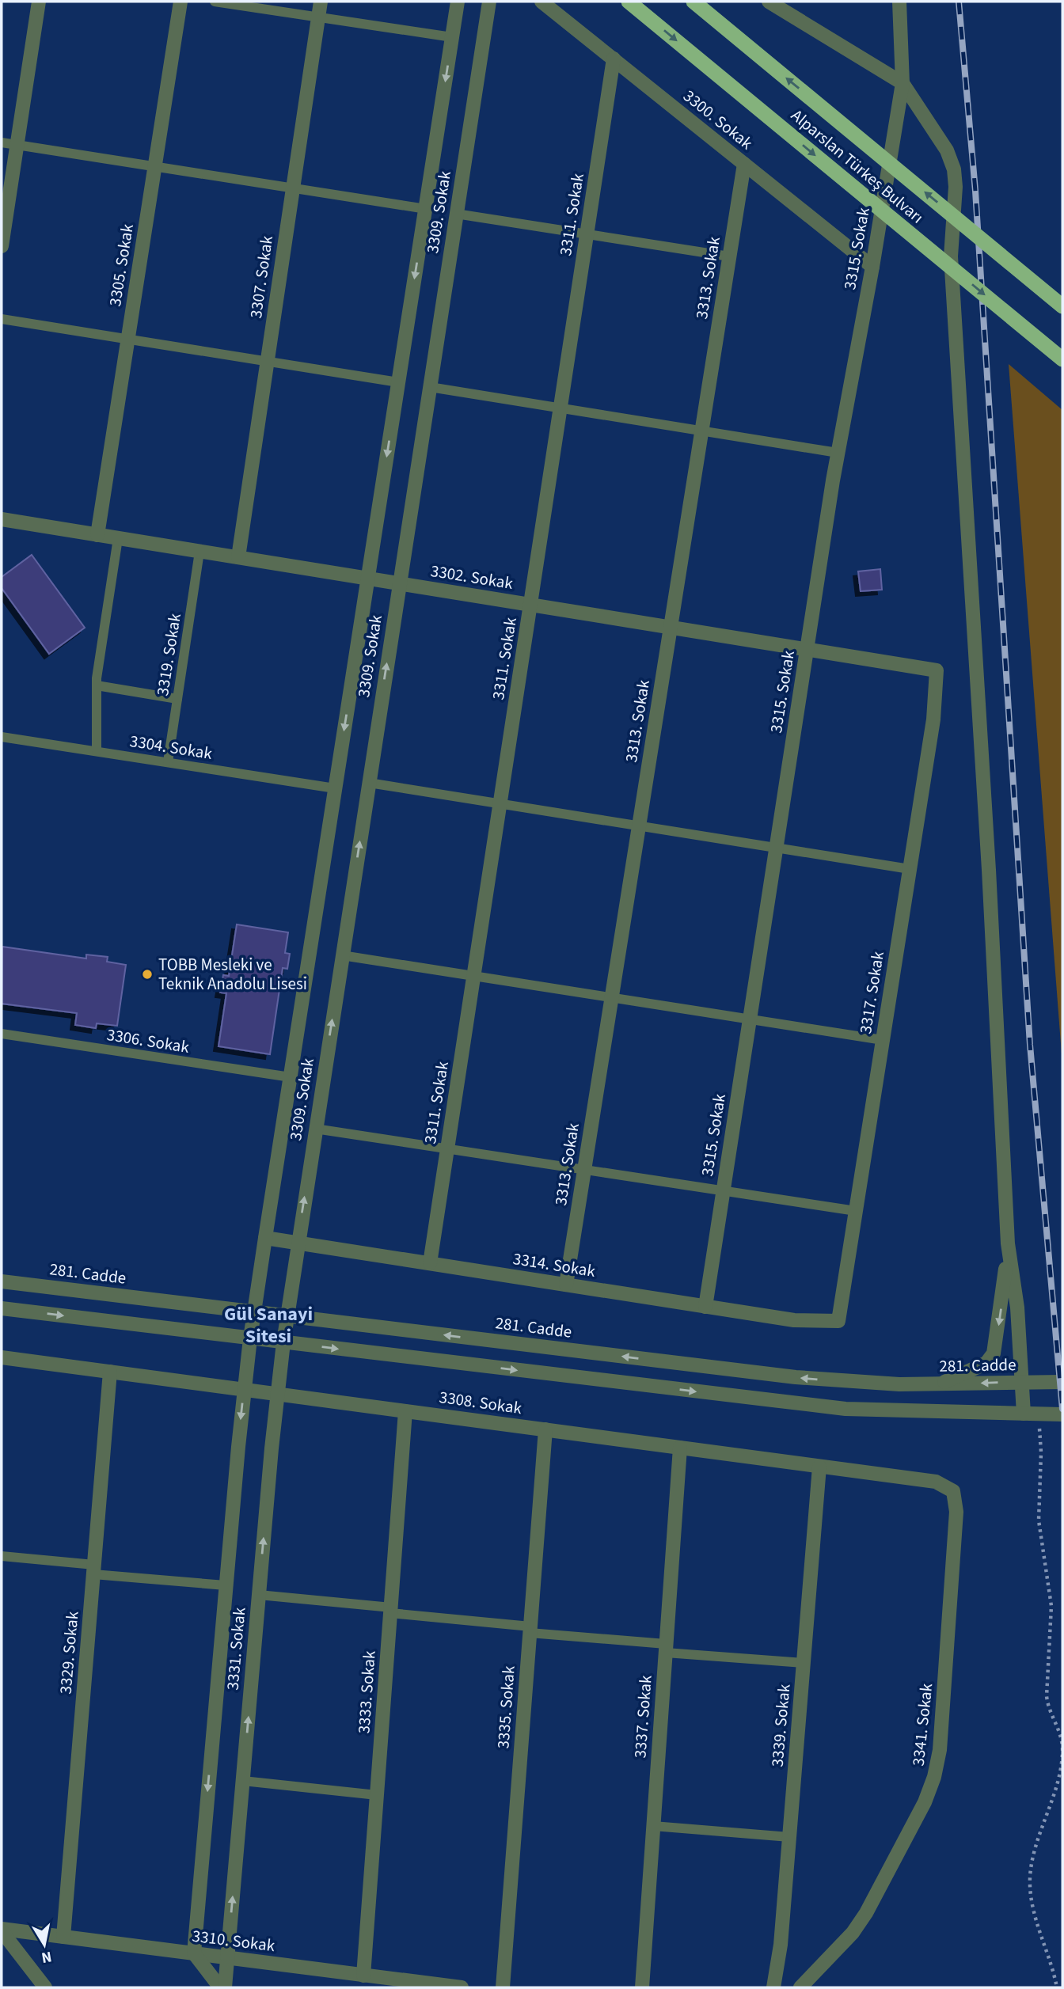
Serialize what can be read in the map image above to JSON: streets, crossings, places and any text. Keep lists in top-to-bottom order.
{
  "streets": {
    "highway": ["Alparslan Türkeş Bulvarı"],
    "street": [
      "3300. Sokak",
      "3309. Sokak",
      "3311. Sokak",
      "3315. Sokak",
      "3305. Sokak",
      "3307. Sokak",
      "3313. Sokak",
      "3302. Sokak",
      "3317. Sokak",
      "3314. Sokak",
      "281. Cadde",
      "3308. Sokak",
      "3331. Sokak",
      "3329. Sokak",
      "3333. Sokak",
      "3335. Sokak",
      "3337. Sokak",
      "3341. Sokak",
      "3339. Sokak",
      "3310. Sokak"
    ],
    "lane": ["3319. Sokak", "3304. Sokak", "3306. Sokak"]
  },
  "crossings": [
    ["3300. Sokak", "3311. Sokak"],
    ["3300. Sokak", "3315. Sokak"],
    ["3300. Sokak", "3313. Sokak"],
    ["3309. Sokak", "3302. Sokak"],
    ["3309. Sokak", "3304. Sokak"],
    ["3309. Sokak", "3306. Sokak"],
    ["3309. Sokak", "3314. Sokak"],
    ["3309. Sokak", "281. Cadde"],
    ["3309. Sokak", "3331. Sokak"],
    ["3311. Sokak", "3302. Sokak"],
    ["3311. Sokak", "3314. Sokak"],
    ["3315. Sokak", "3302. Sokak"],
    ["3315. Sokak", "3314. Sokak"],
    ["3305. Sokak", "3302. Sokak"],
    ["3307. Sokak", "3302. Sokak"],
    ["3313. Sokak", "3302. Sokak"],
    ["3313. Sokak", "3314. Sokak"],
    ["3302. Sokak", "3319. Sokak"],
    ["3302. Sokak", "3317. Sokak"],
    ["3319. Sokak", "3304. Sokak"],
    ["3317. Sokak", "3314. Sokak"],
    ["3308. Sokak", "3331. Sokak"],
    ["3308. Sokak", "3329. Sokak"],
    ["3308. Sokak", "3333. Sokak"],
    ["3308. Sokak", "3335. Sokak"],
    ["3308. Sokak", "3337. Sokak"],
    ["3308. Sokak", "3341. Sokak"],
    ["3308. Sokak", "3339. Sokak"],
    ["3331. Sokak", "3310. Sokak"],
    ["3329. Sokak", "3310. Sokak"],
    ["3333. Sokak", "3310. Sokak"]
  ],
  "districts": ["Gül Sanayi Sitesi"],
  "places": ["TOBB Mesleki ve Teknik Anadolu Lisesi"],
  "north": "bottom"
}
